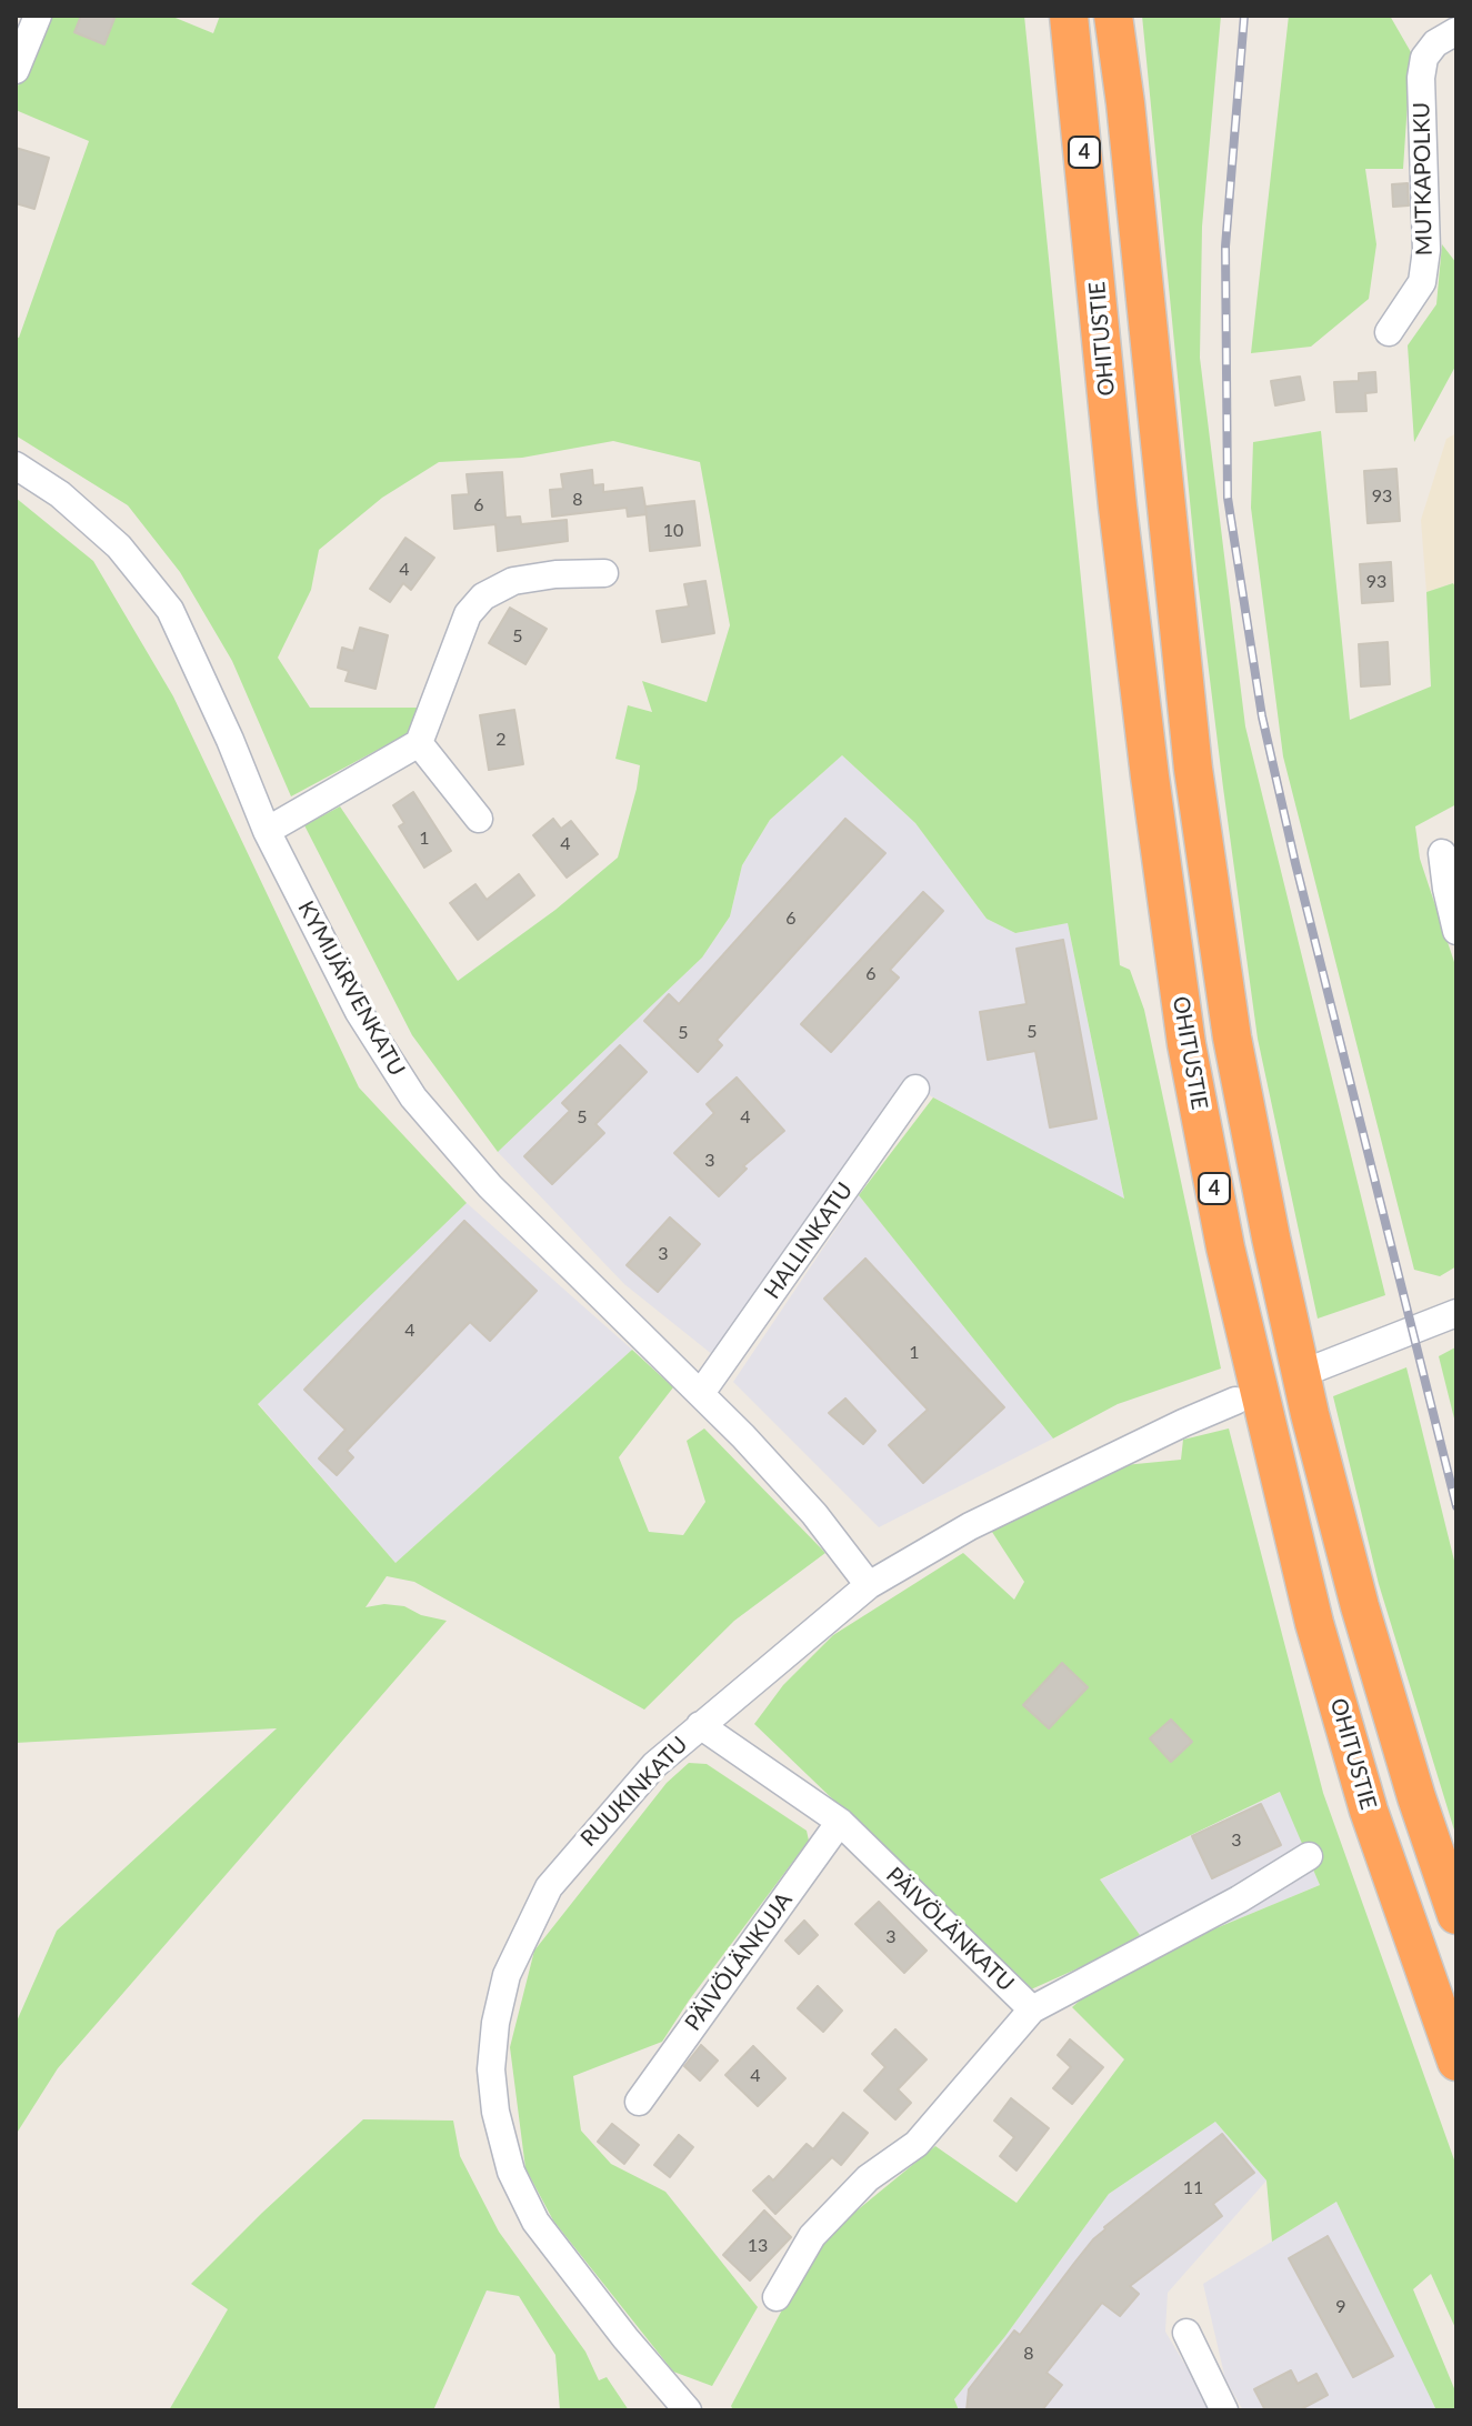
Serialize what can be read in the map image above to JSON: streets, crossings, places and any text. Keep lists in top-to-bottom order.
{
  "streets": {
    "highway": ["4", "OHITUSTIE"],
    "street": [
      "MUTKAPOLKU",
      "KYMIJÄRVENKATU",
      "HALLINKATU",
      "RUUKINKATU",
      "PÄIVÖLÄNKATU",
      "PÄIVÖLÄNKUJA"
    ]
  },
  "crossings": [
    ["KYMIJÄRVENKATU", "HALLINKATU"],
    ["KYMIJÄRVENKATU", "RUUKINKATU"],
    ["RUUKINKATU", "PÄIVÖLÄNKATU"],
    ["PÄIVÖLÄNKATU", "PÄIVÖLÄNKUJA"]
  ],
  "house_numbers": [
    "93",
    "8",
    "6",
    "10",
    "4",
    "93",
    "5",
    "2",
    "1",
    "4",
    "6",
    "6",
    "5",
    "5",
    "5",
    "4",
    "3",
    "3",
    "4",
    "1",
    "3",
    "3",
    "4",
    "11",
    "13",
    "9",
    "8"
  ]
}
